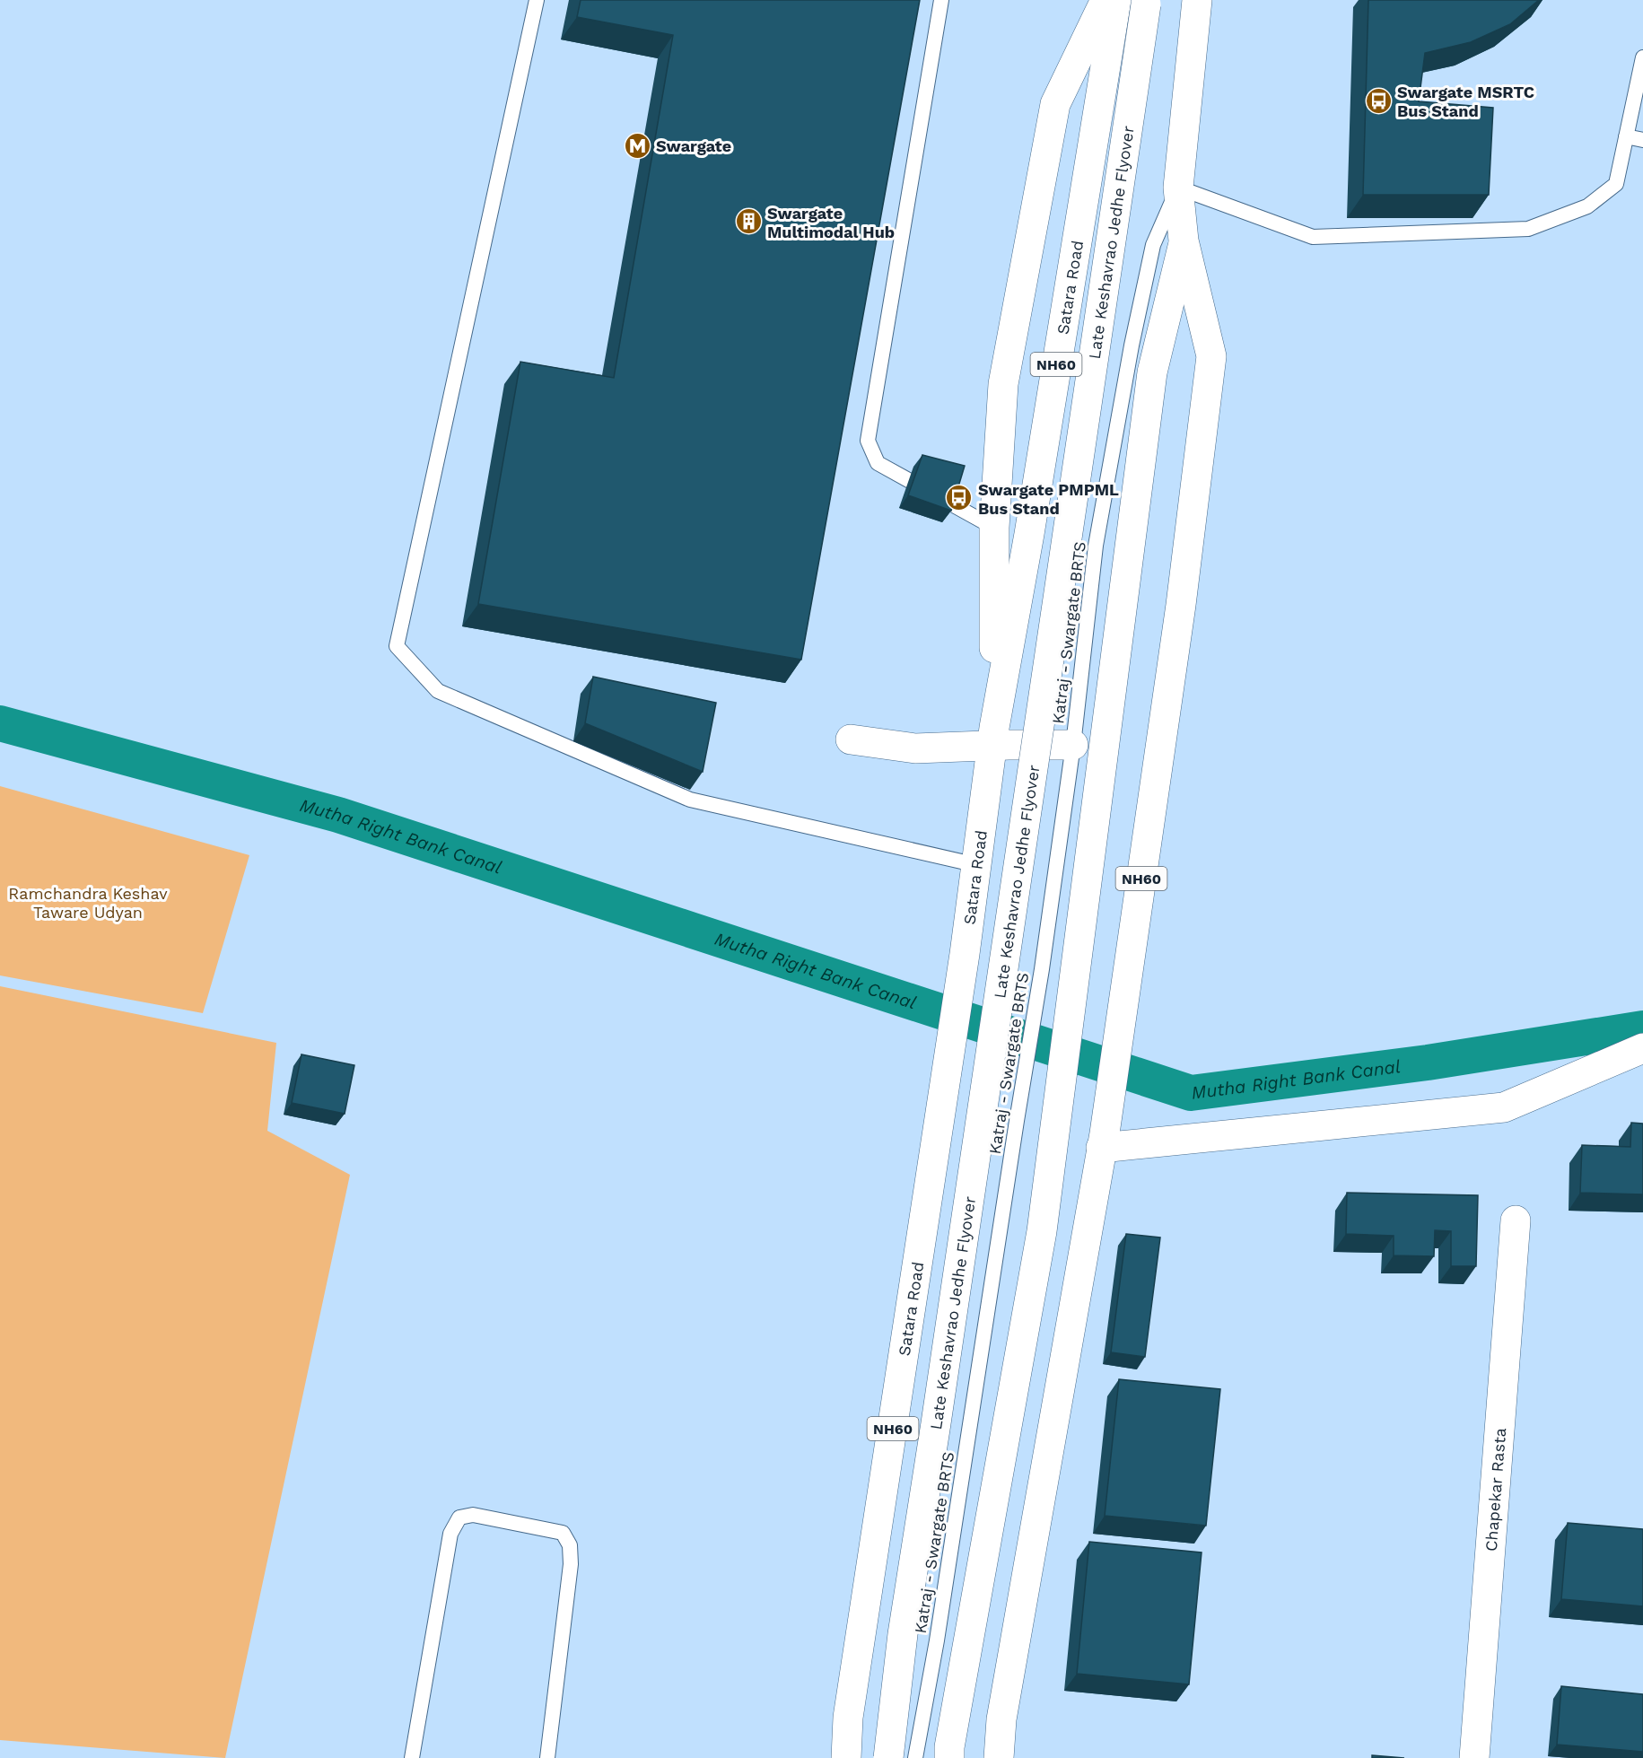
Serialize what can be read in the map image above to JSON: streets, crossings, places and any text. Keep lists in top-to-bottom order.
{
  "streets": {
    "main road": [
      "Late Keshavrao Jedhe Flyover",
      "Satara Road",
      "NH60",
      "Chapekar Rasta"
    ],
    "lane": ["Katraj - Swargate BRTS"]
  },
  "crossings": [
    ["NH60", "Katraj - Swargate BRTS"]
  ],
  "water": ["Mutha Right Bank Canal"],
  "parks": ["Ramchandra Keshav Taware Udyan"],
  "places": {
    "bus stop": ["Swargate MSRTC Bus Stand", "Swargate PMPML Bus Stand"],
    "metro station": ["Swargate"],
    "building": ["Swargate Multimodal Hub"]
  }
}
